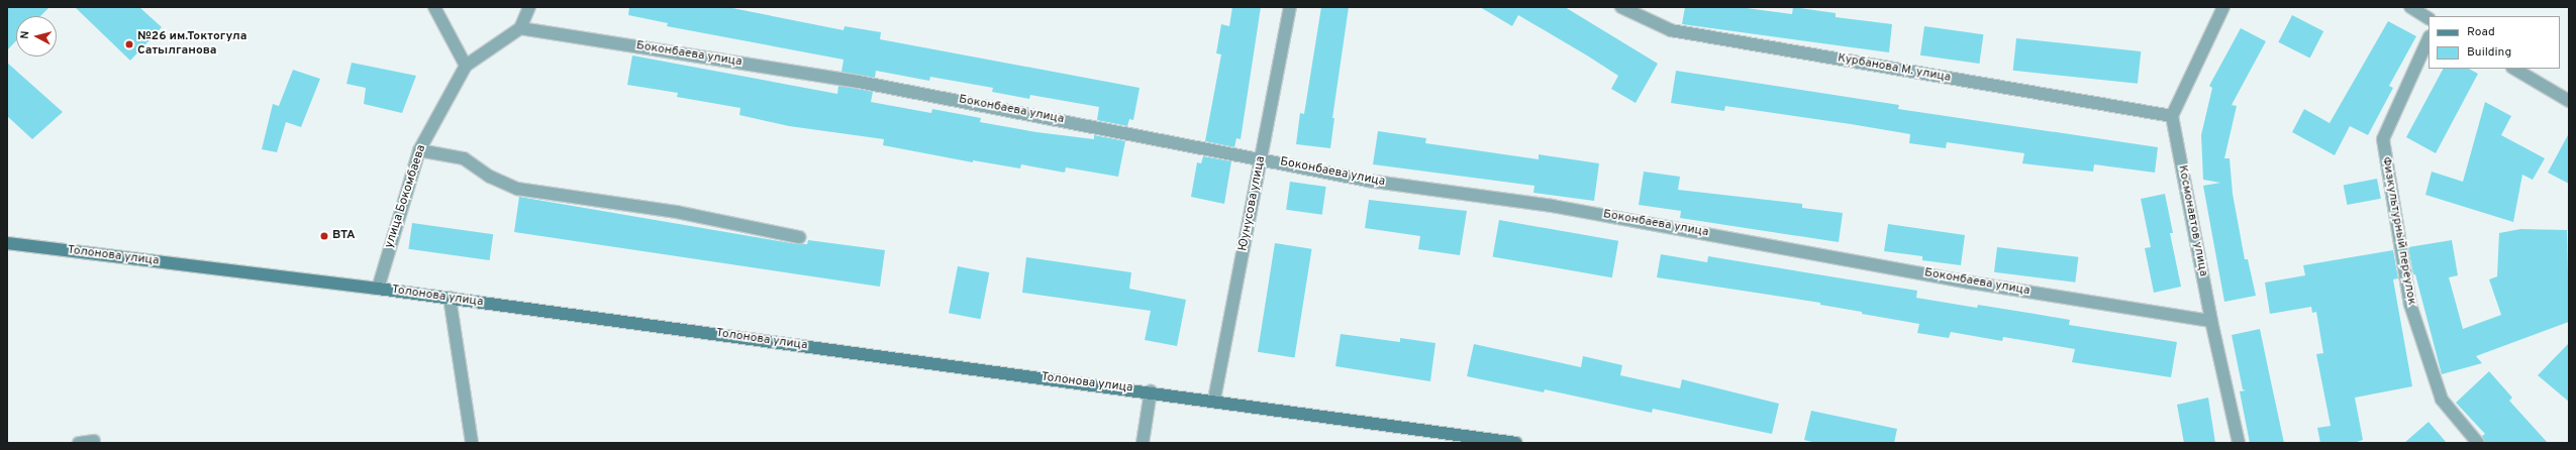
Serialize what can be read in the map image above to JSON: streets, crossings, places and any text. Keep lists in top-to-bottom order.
{
  "streets": {
    "main road": ["Толонова улица"],
    "street": [
      "Боконбаева улица",
      "Курбанова М. улица",
      "улица Бокомбаева",
      "Юунусова улица",
      "Космонавтов улица",
      "Физкультурный переулок"
    ]
  },
  "crossings": [
    ["Боконбаева улица", "Юунусова улица"],
    ["Боконбаева улица", "Космонавтов улица"],
    ["Курбанова М. улица", "Космонавтов улица"],
    ["улица Бокомбаева", "Толонова улица"],
    ["Юунусова улица", "Толонова улица"]
  ],
  "places": ["№26 им.Токтогула Сатылганова", "BTA"],
  "legend": ["Road", "Building"],
  "north": "left"
}
